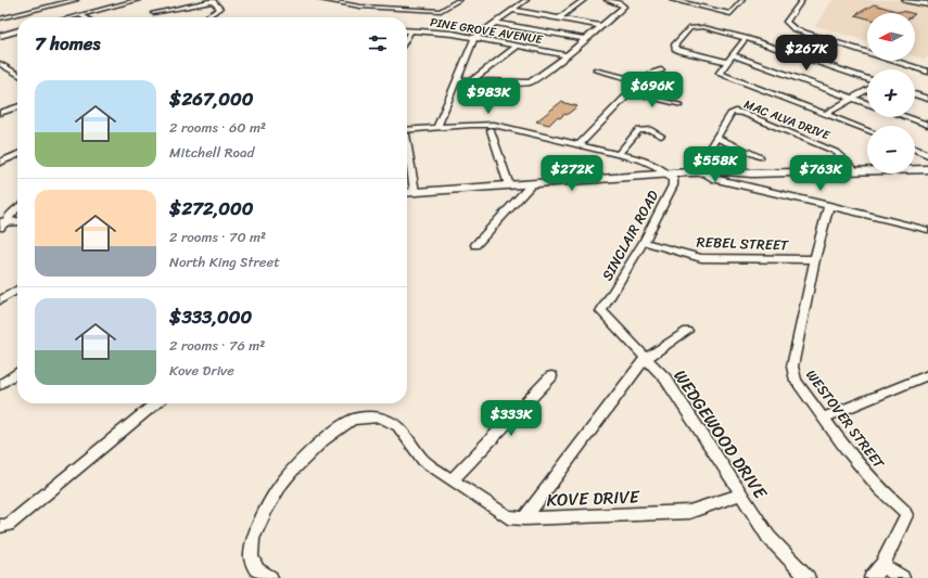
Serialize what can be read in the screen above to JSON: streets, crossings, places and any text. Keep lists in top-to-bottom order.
{
  "streets": {
    "street": [
      "PINE GROVE AVENUE",
      "MAC ALVA DRIVE",
      "SINCLAIR ROAD",
      "REBEL STREET",
      "WESTOVER STREET",
      "WEDGEWOOD DRIVE",
      "KOVE DRIVE"
    ]
  },
  "crossings": [
    ["SINCLAIR ROAD", "REBEL STREET"],
    ["SINCLAIR ROAD", "WEDGEWOOD DRIVE"],
    ["REBEL STREET", "WESTOVER STREET"],
    ["WEDGEWOOD DRIVE", "KOVE DRIVE"]
  ],
  "north": "left",
  "page": {
    "map_buttons": ["+", "−"],
    "heading": "7 homes",
    "price": [
      "$267K",
      "$696K",
      "$983K",
      "$558K",
      "$272K",
      "$763K",
      "$333K"
    ],
    "list": [
      {
        "name": "$267,000",
        "note": "2 rooms · 60 m² · Mitchell Road"
      },
      {
        "name": "$272,000",
        "note": "2 rooms · 70 m² · North King Street"
      },
      {
        "name": "$333,000",
        "note": "2 rooms · 76 m² · Kove Drive"
      }
    ]
  }
}
